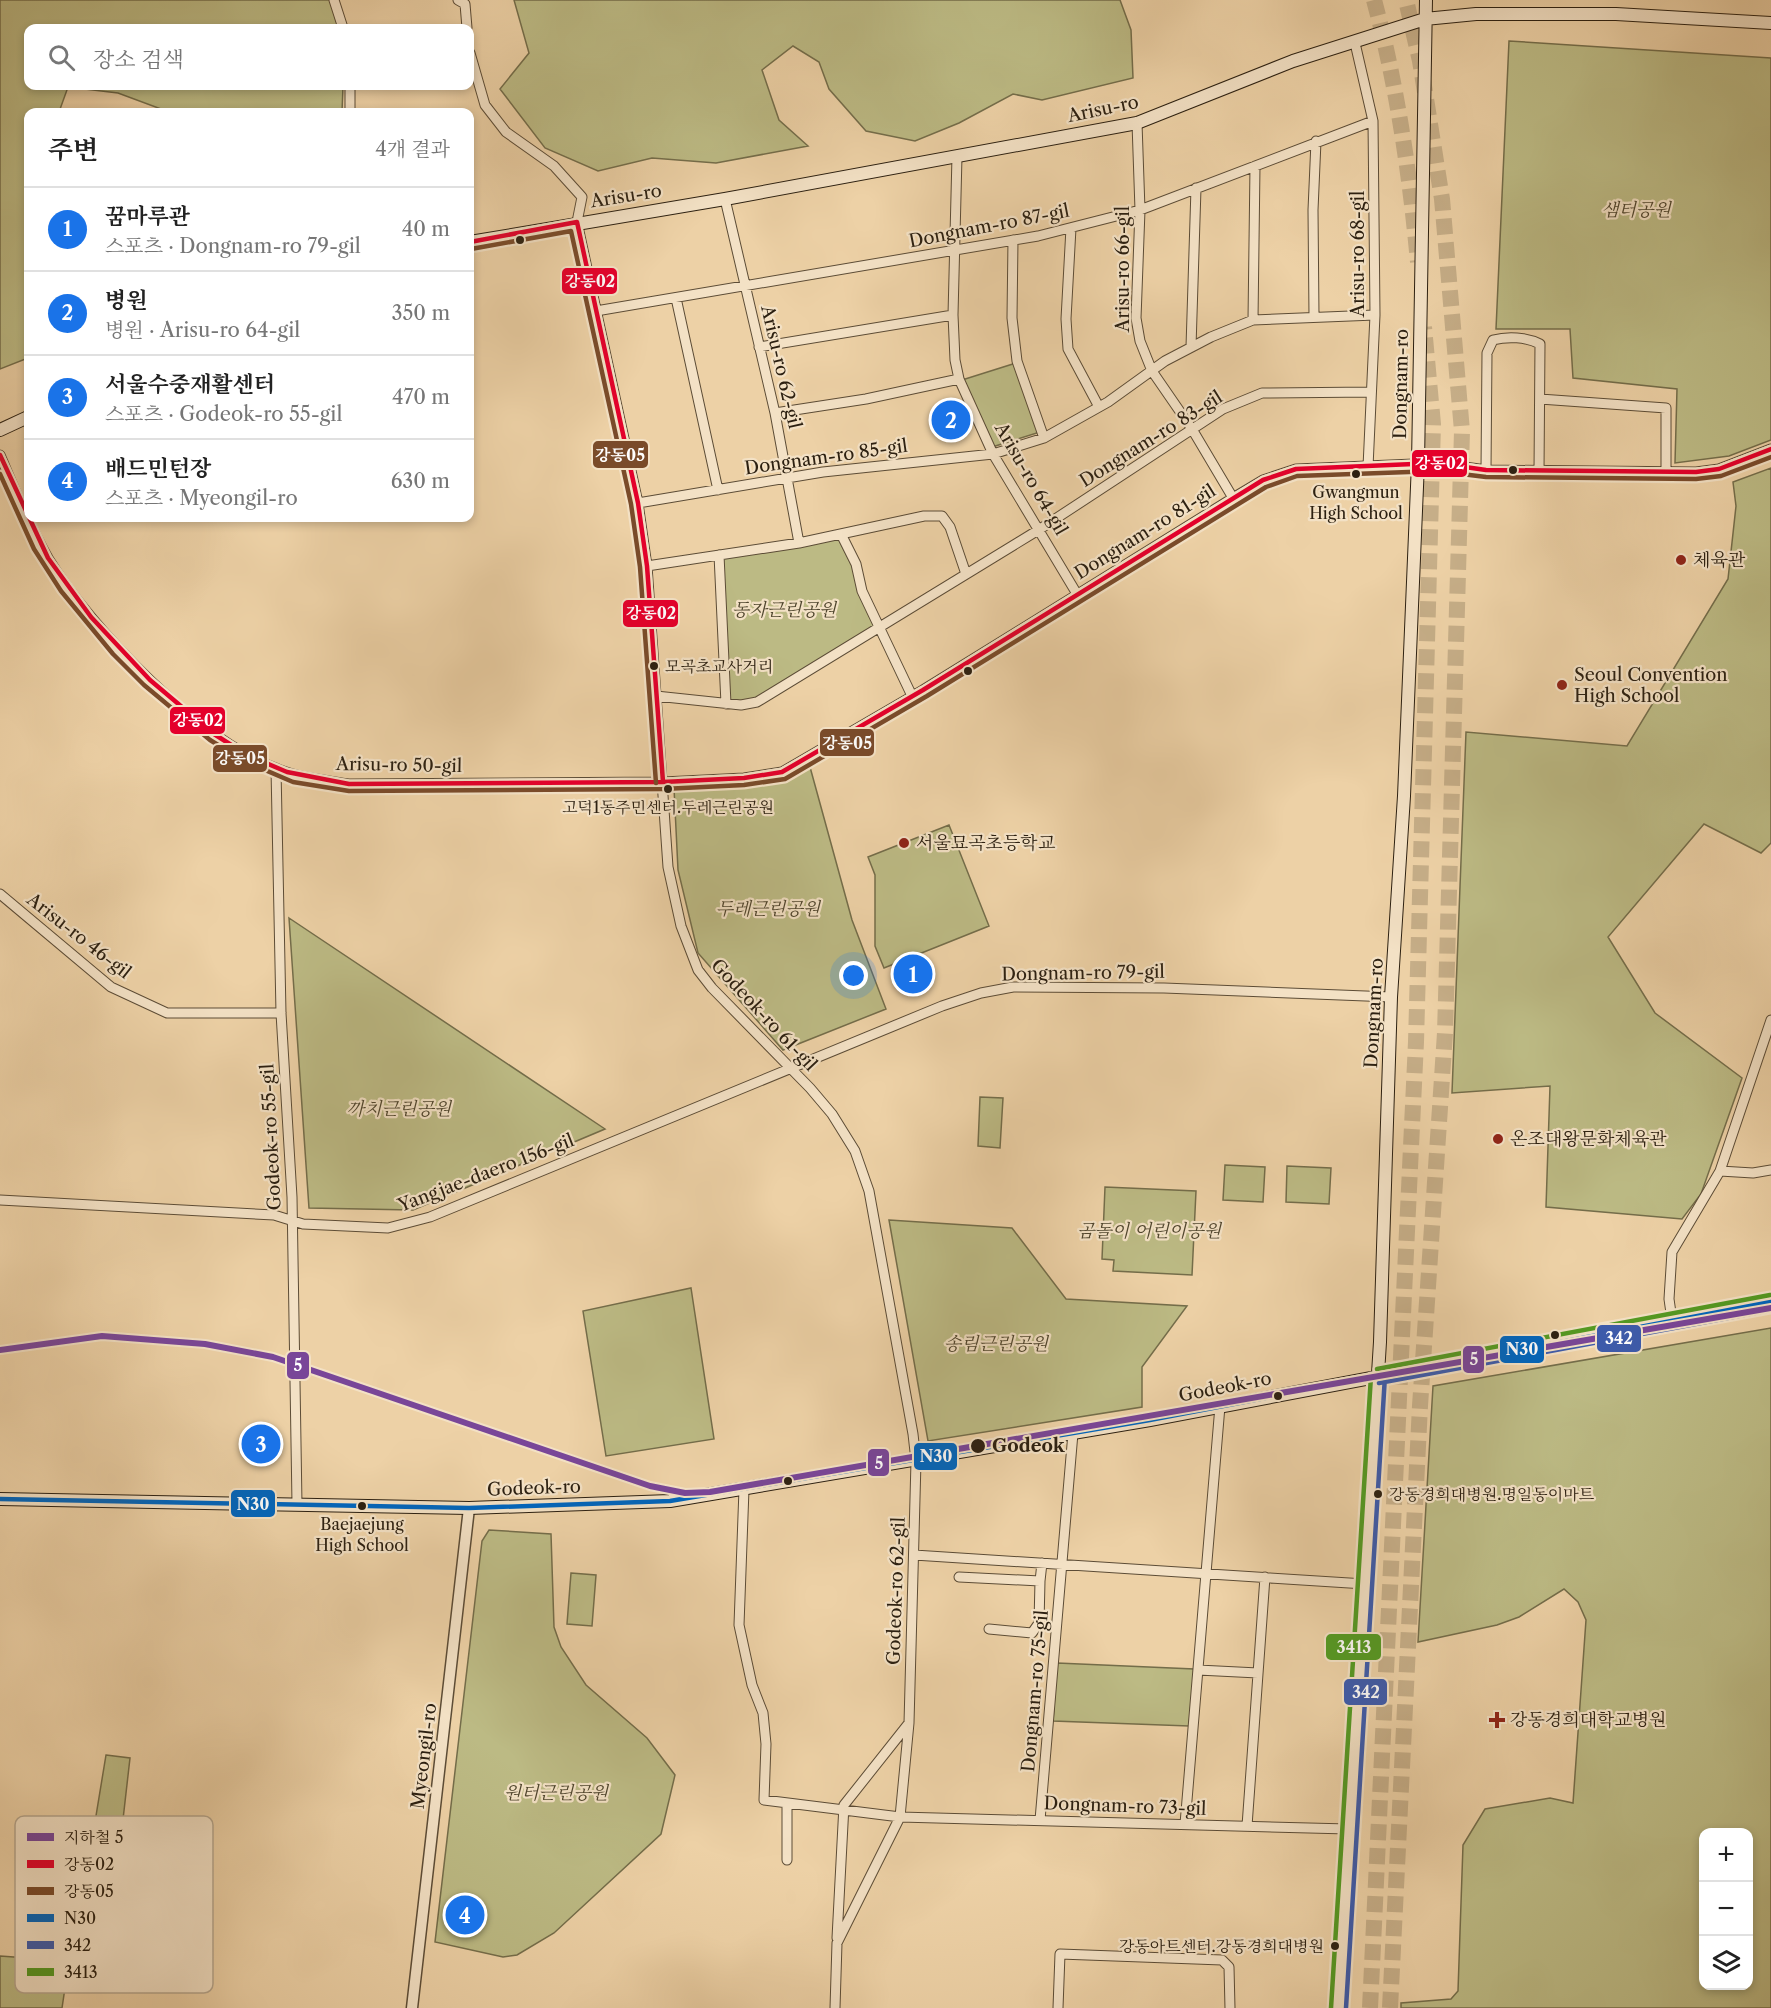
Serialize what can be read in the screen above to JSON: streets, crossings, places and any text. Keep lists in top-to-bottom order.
{
  "streets": {
    "main road": ["Arisu-ro", "Dongnam-ro", "Godeok-ro"],
    "street": [
      "Dongnam-ro 87-gil",
      "Arisu-ro 68-gil",
      "Arisu-ro 66-gil",
      "Arisu-ro 62-gil",
      "Dongnam-ro 83-gil",
      "Dongnam-ro 85-gil",
      "Arisu-ro 64-gil",
      "Dongnam-ro 81-gil",
      "Arisu-ro 50-gil",
      "Arisu-ro 46-gil",
      "Dongnam-ro 79-gil",
      "Godeok-ro 61-gil",
      "Godeok-ro 55-gil",
      "Yangjae-daero 156-gil",
      "Godeok-ro 62-gil",
      "Dongnam-ro 75-gil",
      "Myeongil-ro",
      "Dongnam-ro 73-gil"
    ]
  },
  "crossings": [
    ["Arisu-ro", "Arisu-ro 68-gil"],
    ["Arisu-ro", "Arisu-ro 66-gil"],
    ["Arisu-ro", "Arisu-ro 62-gil"],
    ["Arisu-ro", "Dongnam-ro"],
    ["Arisu-ro", "Arisu-ro 64-gil"],
    ["Arisu-ro", "Godeok-ro 61-gil"],
    ["Dongnam-ro 87-gil", "Arisu-ro 68-gil"],
    ["Dongnam-ro 87-gil", "Arisu-ro 66-gil"],
    ["Dongnam-ro 87-gil", "Arisu-ro 62-gil"],
    ["Dongnam-ro 87-gil", "Arisu-ro 64-gil"],
    ["Dongnam-ro 87-gil", "Godeok-ro 61-gil"],
    ["Arisu-ro 68-gil", "Dongnam-ro 83-gil"],
    ["Arisu-ro 68-gil", "Dongnam-ro 85-gil"],
    ["Arisu-ro 68-gil", "Dongnam-ro 81-gil"],
    ["Arisu-ro 66-gil", "Dongnam-ro 83-gil"],
    ["Arisu-ro 66-gil", "Dongnam-ro 85-gil"],
    ["Arisu-ro 66-gil", "Dongnam-ro 81-gil"],
    ["Arisu-ro 62-gil", "Dongnam-ro 85-gil"],
    ["Dongnam-ro", "Dongnam-ro 81-gil"],
    ["Dongnam-ro", "Dongnam-ro 79-gil"],
    ["Dongnam-ro", "Godeok-ro"],
    ["Dongnam-ro", "Dongnam-ro 73-gil"],
    ["Dongnam-ro 83-gil", "Arisu-ro 64-gil"],
    ["Dongnam-ro 83-gil", "Godeok-ro 61-gil"],
    ["Dongnam-ro 85-gil", "Arisu-ro 64-gil"],
    ["Dongnam-ro 85-gil", "Godeok-ro 61-gil"],
    ["Arisu-ro 64-gil", "Dongnam-ro 81-gil"],
    ["Dongnam-ro 81-gil", "Arisu-ro 50-gil"],
    ["Dongnam-ro 81-gil", "Godeok-ro 61-gil"],
    ["Arisu-ro 50-gil", "Godeok-ro 61-gil"],
    ["Arisu-ro 50-gil", "Godeok-ro 55-gil"],
    ["Arisu-ro 46-gil", "Godeok-ro 55-gil"],
    ["Dongnam-ro 79-gil", "Godeok-ro 61-gil"],
    ["Dongnam-ro 79-gil", "Yangjae-daero 156-gil"],
    ["Godeok-ro 61-gil", "Yangjae-daero 156-gil"],
    ["Godeok-ro 61-gil", "Godeok-ro"],
    ["Godeok-ro 61-gil", "Godeok-ro 62-gil"],
    ["Godeok-ro 55-gil", "Yangjae-daero 156-gil"],
    ["Godeok-ro 55-gil", "Godeok-ro"],
    ["Godeok-ro", "Godeok-ro 62-gil"],
    ["Godeok-ro", "Dongnam-ro 75-gil"],
    ["Godeok-ro", "Myeongil-ro"],
    ["Godeok-ro 62-gil", "Dongnam-ro 73-gil"],
    ["Dongnam-ro 75-gil", "Dongnam-ro 73-gil"]
  ],
  "parks": [
    "샘터공원",
    "동자근린공원",
    "두레근린공원",
    "까치근린공원",
    "곰돌이 어린이공원",
    "송림근린공원",
    "원터근린공원"
  ],
  "places": {
    "other": [
      "Gwangmun High School",
      "체육관",
      "모곡초교사거리",
      "Seoul Convention High School",
      "고덕1동주민센터.두레근린공원",
      "서울묘곡초등학교",
      "온조대왕문화체육관",
      "Godeok",
      "강동경희대병원.명일동이마트",
      "Baejaejung High School",
      "강동아트센터.강동경희대병원"
    ],
    "health": ["강동경희대학교병원"]
  },
  "lines": [
    "transit line 강동02",
    "transit line 강동05",
    "transit line 3413",
    "transit line N30",
    "metro line 5",
    "transit line 342"
  ],
  "legend": [
    "지하철 5",
    "강동02",
    "강동05",
    "N30",
    "342",
    "3413"
  ],
  "page": {
    "search": "장소 검색",
    "heading": ["주변", "4개 결과"],
    "list": [
      {
        "mark": "1",
        "name": "꿈마루관",
        "note": "스포츠 · Dongnam-ro 79-gil",
        "value": "40 m"
      },
      {
        "mark": "2",
        "name": "병원",
        "note": "병원 · Arisu-ro 64-gil",
        "value": "350 m"
      },
      {
        "mark": "3",
        "name": "서울수중재활센터",
        "note": "스포츠 · Godeok-ro 55-gil",
        "value": "470 m"
      },
      {
        "mark": "4",
        "name": "배드민턴장",
        "note": "스포츠 · Myeongil-ro",
        "value": "630 m"
      }
    ],
    "pins": [
      "2",
      "1",
      "3",
      "4"
    ],
    "map_buttons": ["+", "−"]
  }
}
